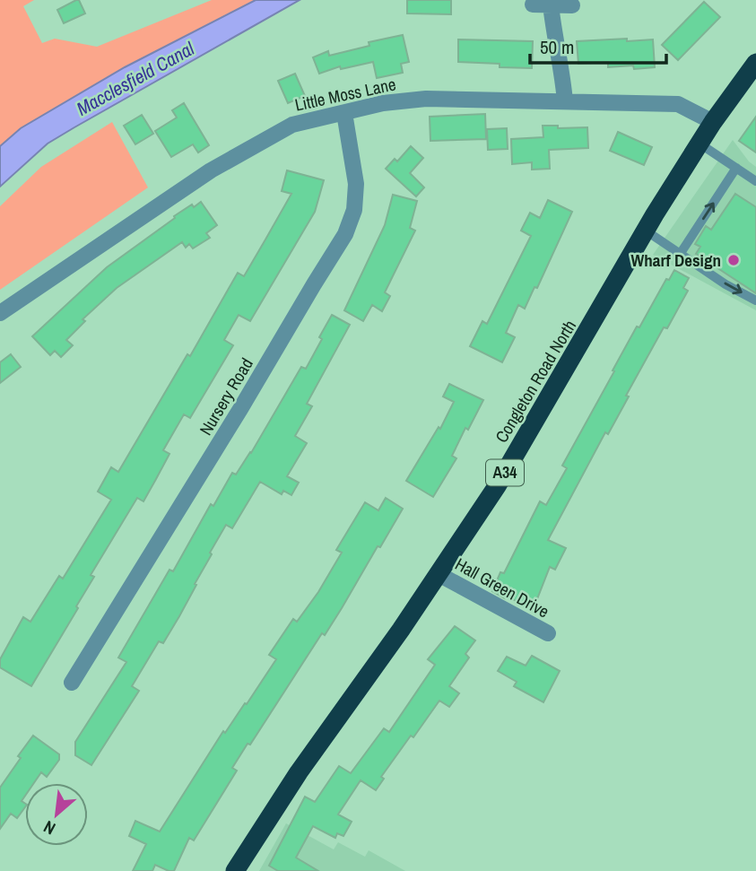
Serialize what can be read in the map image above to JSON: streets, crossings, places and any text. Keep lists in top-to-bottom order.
{
  "streets": {
    "highway": ["Congleton Road North", "A34"],
    "street": ["Little Moss Lane", "Nursery Road", "Hall Green Drive"]
  },
  "crossings": [
    ["Little Moss Lane", "Congleton Road North"],
    ["Little Moss Lane", "Nursery Road"],
    ["Congleton Road North", "Hall Green Drive"]
  ],
  "water": ["Macclesfield Canal"],
  "places": ["Wharf Design"],
  "scale_bar": "50 m",
  "north": "bottom left"
}
